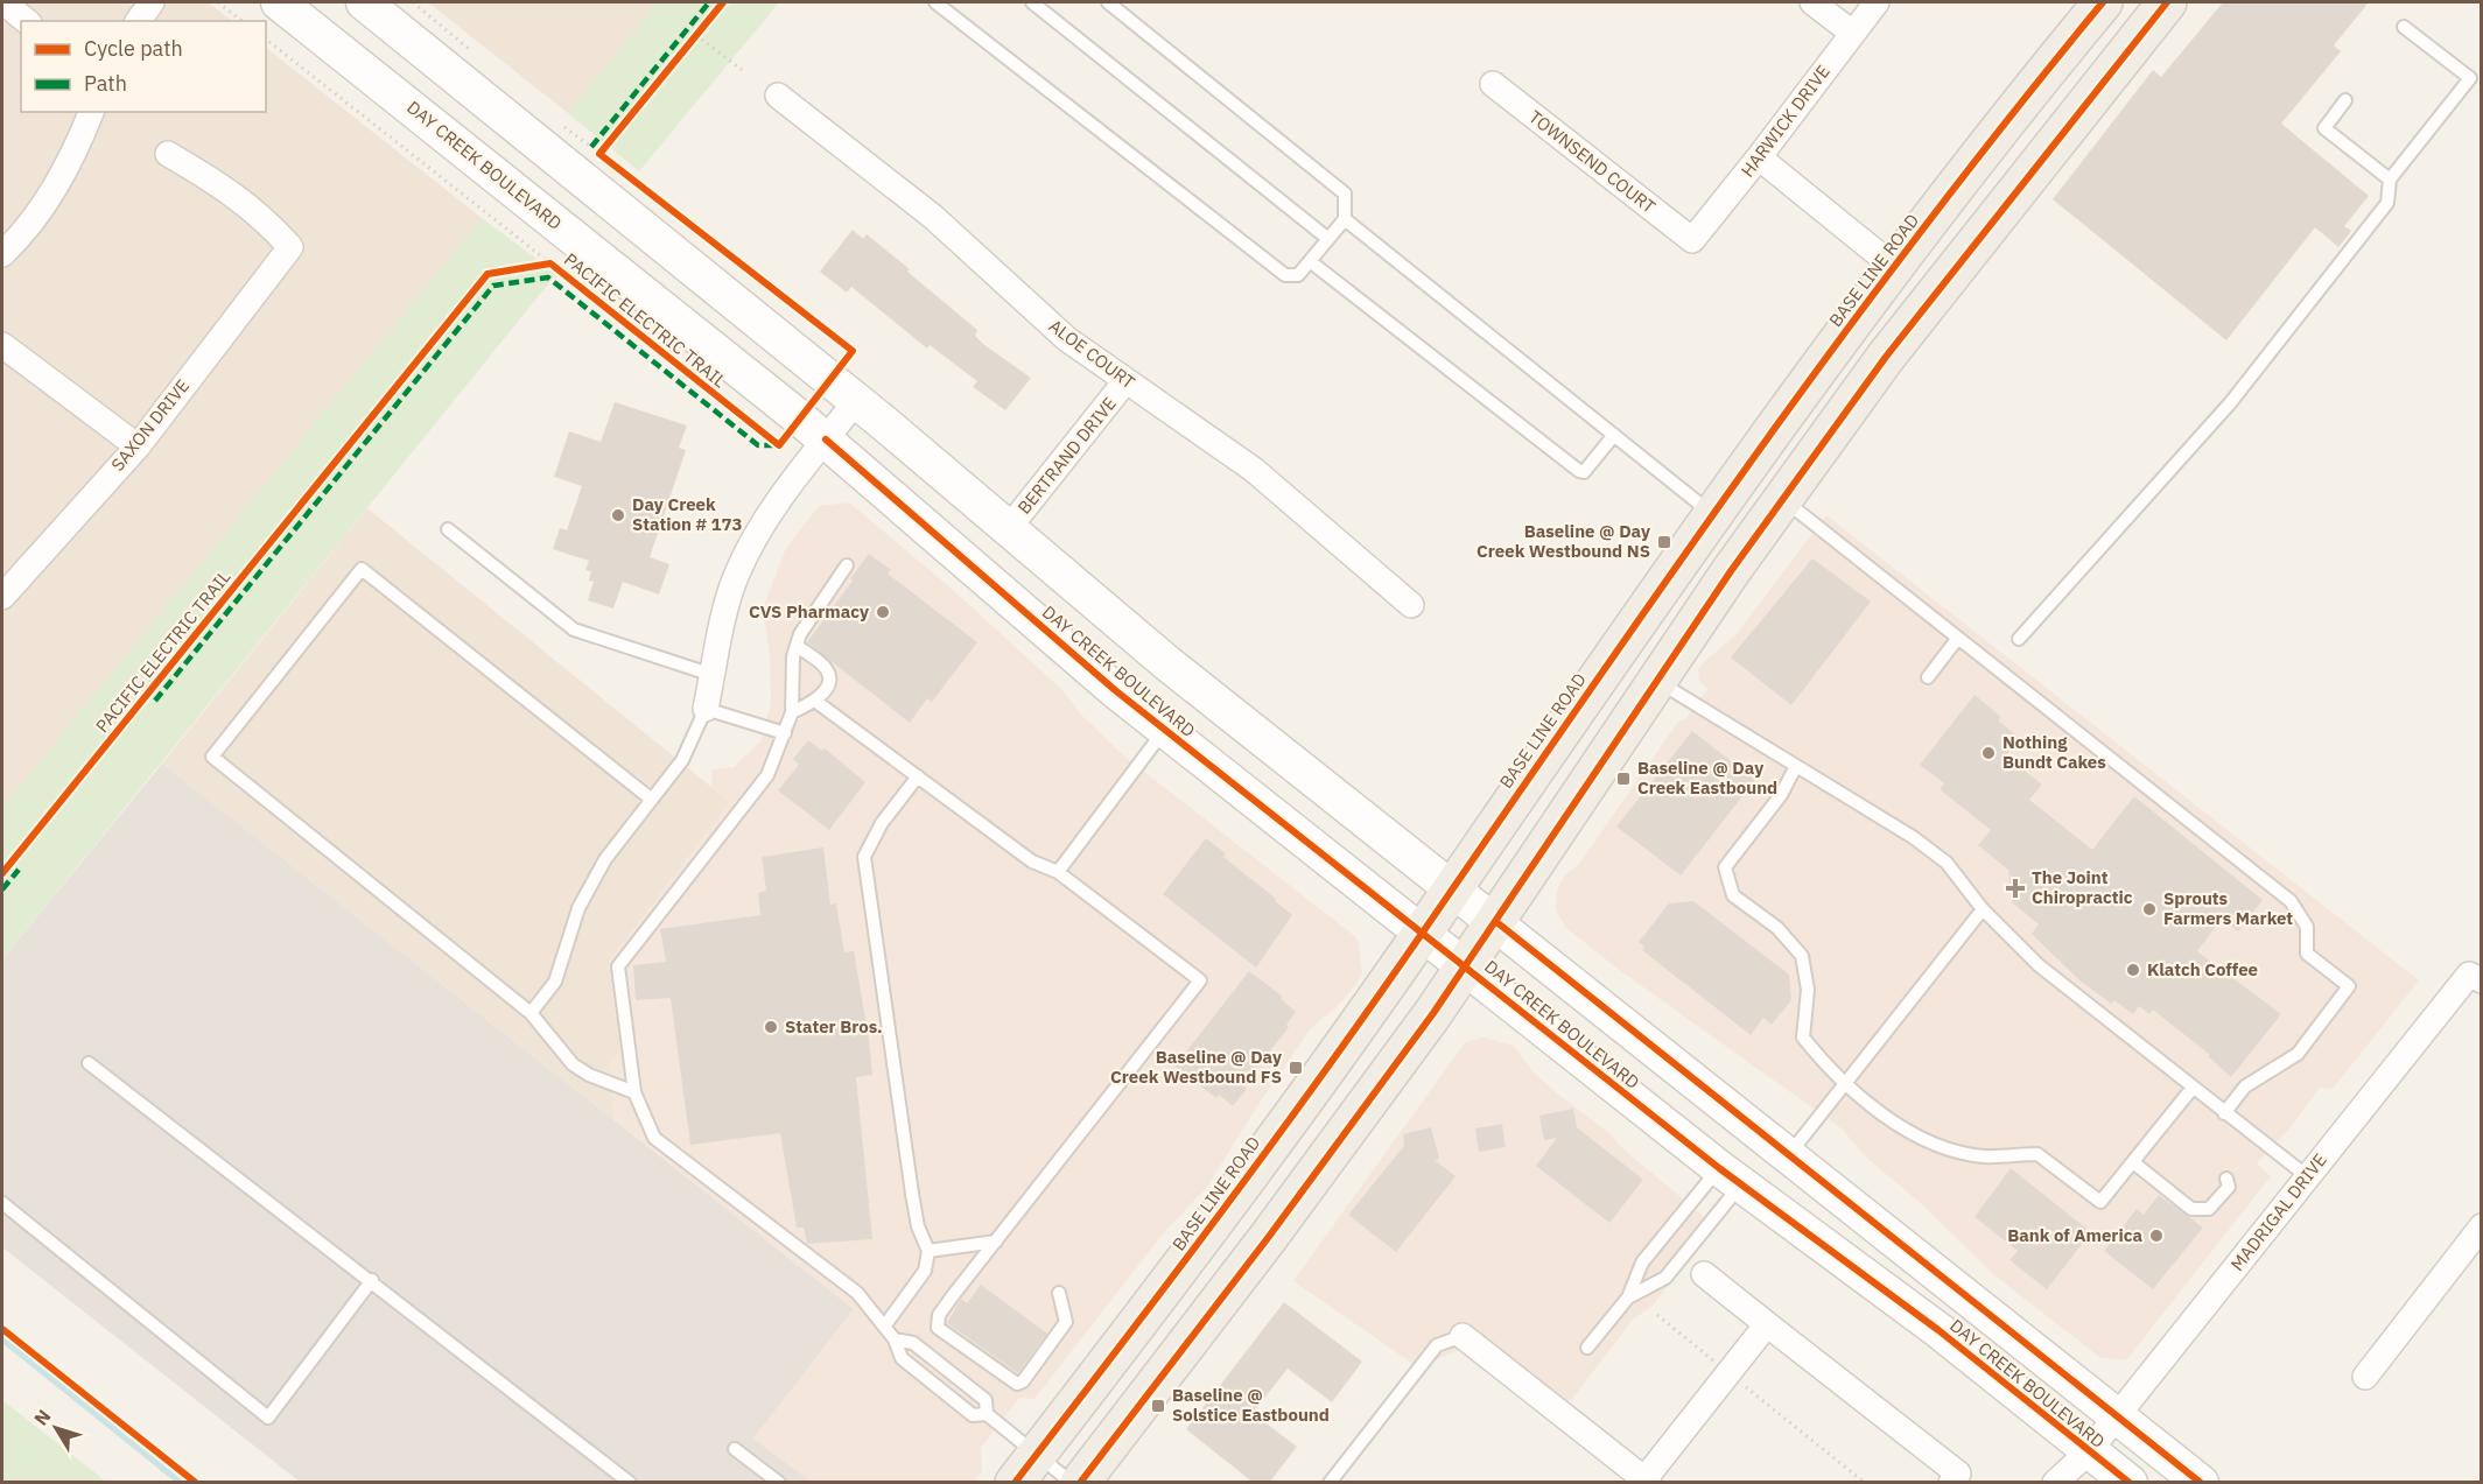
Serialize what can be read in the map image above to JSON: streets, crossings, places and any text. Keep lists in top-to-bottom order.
{
  "streets": {
    "main road": ["DAY CREEK BOULEVARD", "BASE LINE ROAD"],
    "street": [
      "HARWICK DRIVE",
      "TOWNSEND COURT",
      "ALOE COURT",
      "SAXON DRIVE",
      "BERTRAND DRIVE",
      "MADRIGAL DRIVE"
    ],
    "cycle path": ["PACIFIC ELECTRIC TRAIL"]
  },
  "crossings": [
    ["HARWICK DRIVE", "TOWNSEND COURT"],
    ["DAY CREEK BOULEVARD", "BASE LINE ROAD"],
    ["DAY CREEK BOULEVARD", "BERTRAND DRIVE"],
    ["DAY CREEK BOULEVARD", "MADRIGAL DRIVE"],
    ["ALOE COURT", "BERTRAND DRIVE"]
  ],
  "places": {
    "other": [
      "Day Creek Station # 173",
      "CVS Pharmacy",
      "Nothing Bundt Cakes",
      "Sprouts Farmers Market",
      "Klatch Coffee",
      "Stater Bros.",
      "Bank of America"
    ],
    "transit": [
      "Baseline @ Day Creek Westbound NS",
      "Baseline @ Day Creek Eastbound",
      "Baseline @ Day Creek Westbound FS",
      "Baseline @ Solstice Eastbound"
    ],
    "health": ["The Joint Chiropractic"]
  },
  "legend": ["Cycle path", "Path"],
  "north": "top left"
}
